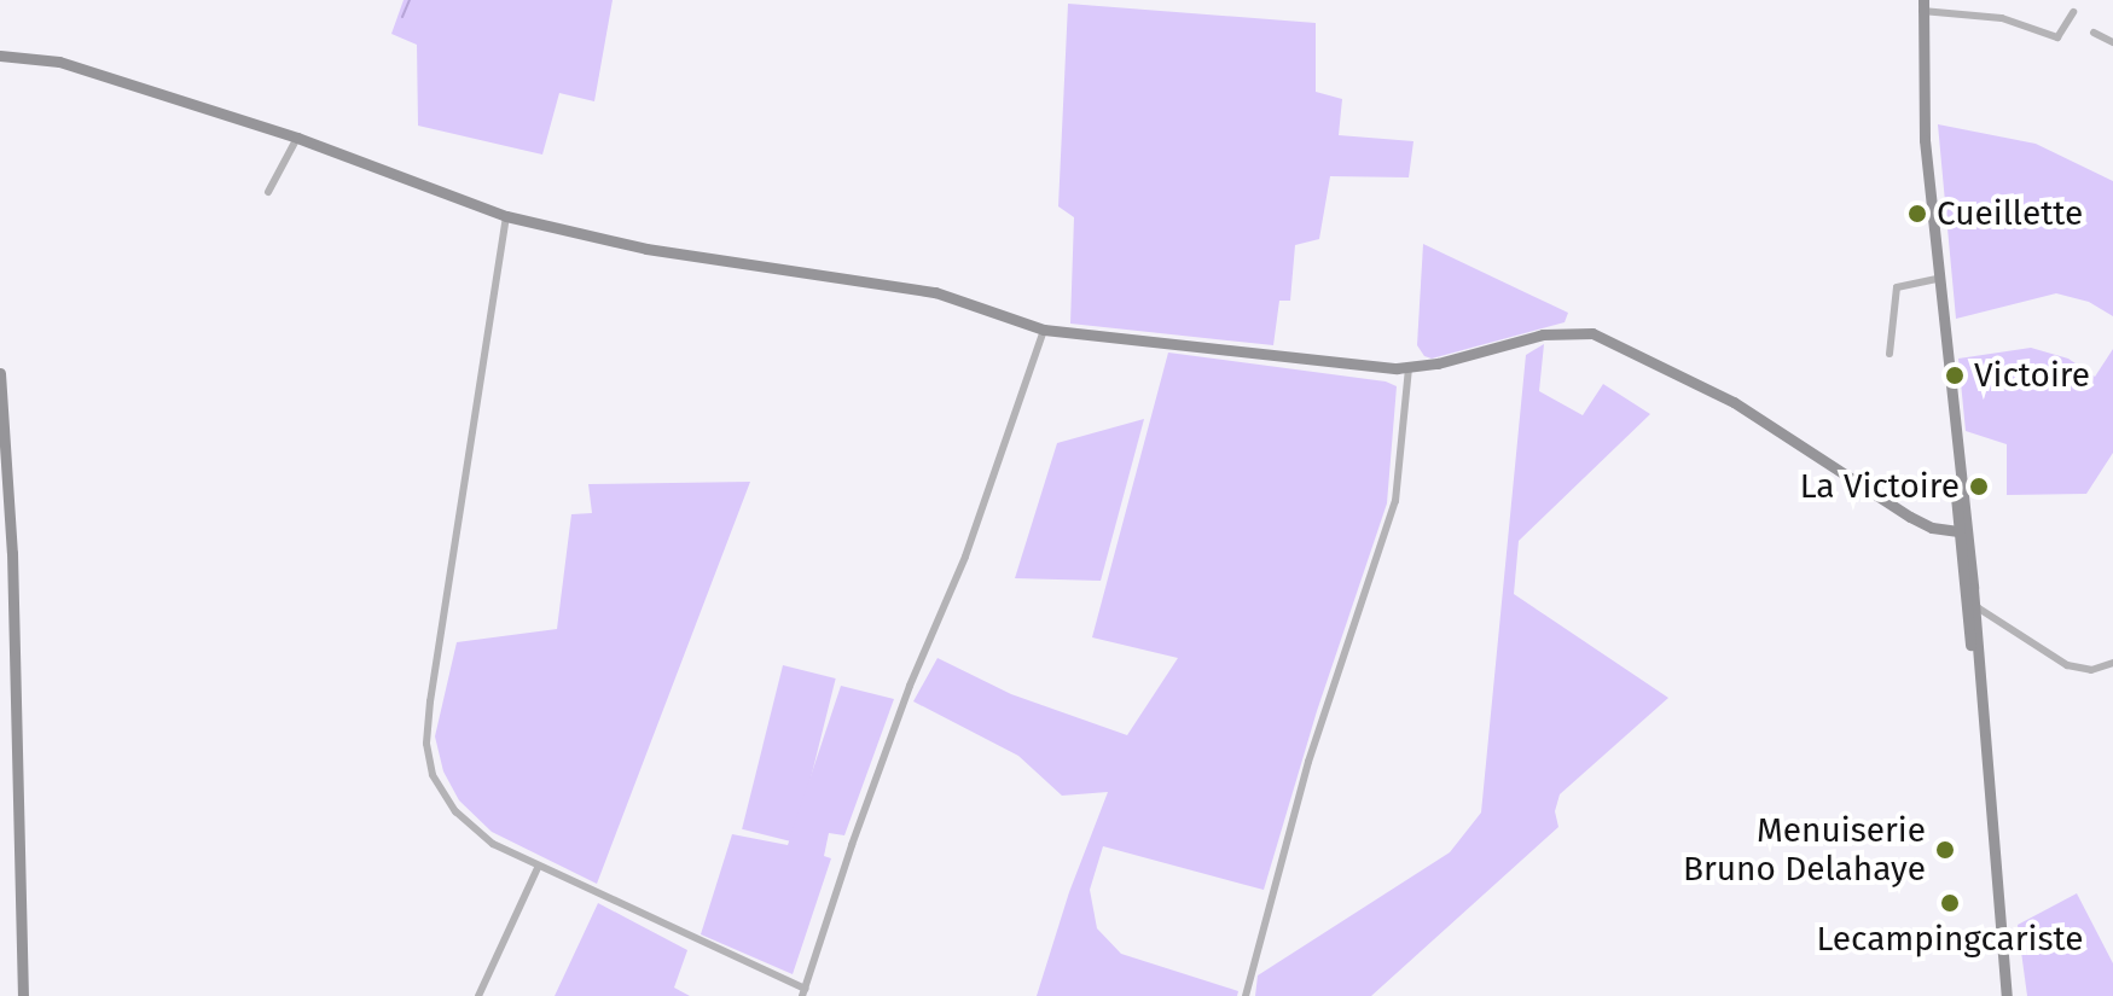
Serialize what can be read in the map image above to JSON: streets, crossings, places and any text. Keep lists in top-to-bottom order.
{
  "places": [
    "Cueillette",
    "Victoire",
    "La Victoire",
    "Menuiserie Bruno Delahaye",
    "Lecampingcariste"
  ]
}
